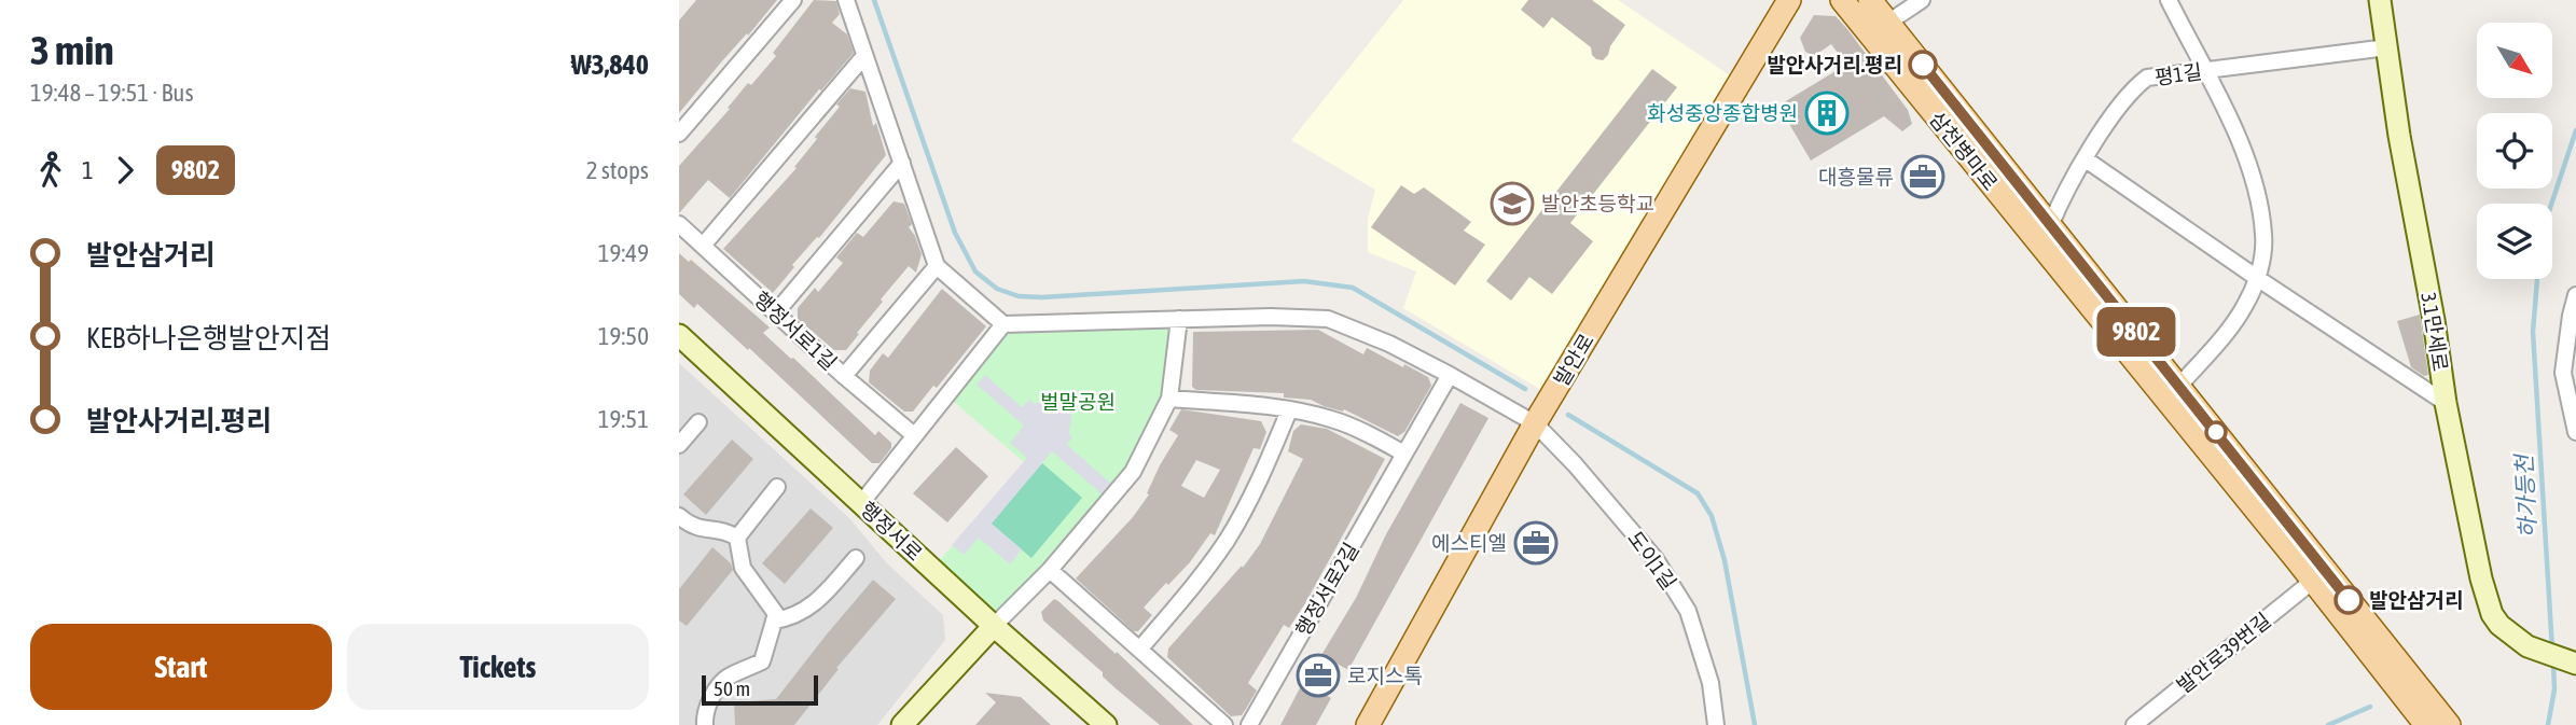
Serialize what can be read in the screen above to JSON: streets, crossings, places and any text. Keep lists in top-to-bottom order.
{
  "streets": {
    "main road": ["삼천병마로", "발안로"],
    "street": [
      "평1길",
      "행정서로1길",
      "3.1만세로",
      "행정서로",
      "도이1길",
      "행정서로2길",
      "발안로39번길"
    ]
  },
  "crossings": [
    ["평1길", "삼천병마로"],
    ["평1길", "3.1만세로"],
    ["삼천병마로", "발안로39번길"],
    ["발안로", "도이1길"]
  ],
  "water": ["하가등천"],
  "parks": ["벌말공원"],
  "places": {
    "other": ["발안사거리.평리", "발안삼거리"],
    "building": ["화성중앙종합병원"],
    "office": ["대흥물류", "에스티엘", "로지스톡"],
    "school or university": ["발안초등학교"]
  },
  "lines": ["bus line 9802"],
  "scale_bar": "50 m",
  "north": "bottom right",
  "page": {
    "heading": ["3 min", "19:48 – 19:51 · Bus", "₩3,840"],
    "on_map": "9802",
    "legs": ["1", "9802", "2 stops"],
    "list": [
      {
        "name": "발안삼거리",
        "value": "19:49"
      },
      {
        "name": "KEB하나은행발안지점",
        "value": "19:50"
      },
      {
        "name": "발안사거리.평리",
        "value": "19:51"
      }
    ],
    "buttons": ["Start", "Tickets"],
    "scale": "50 m"
  }
}
